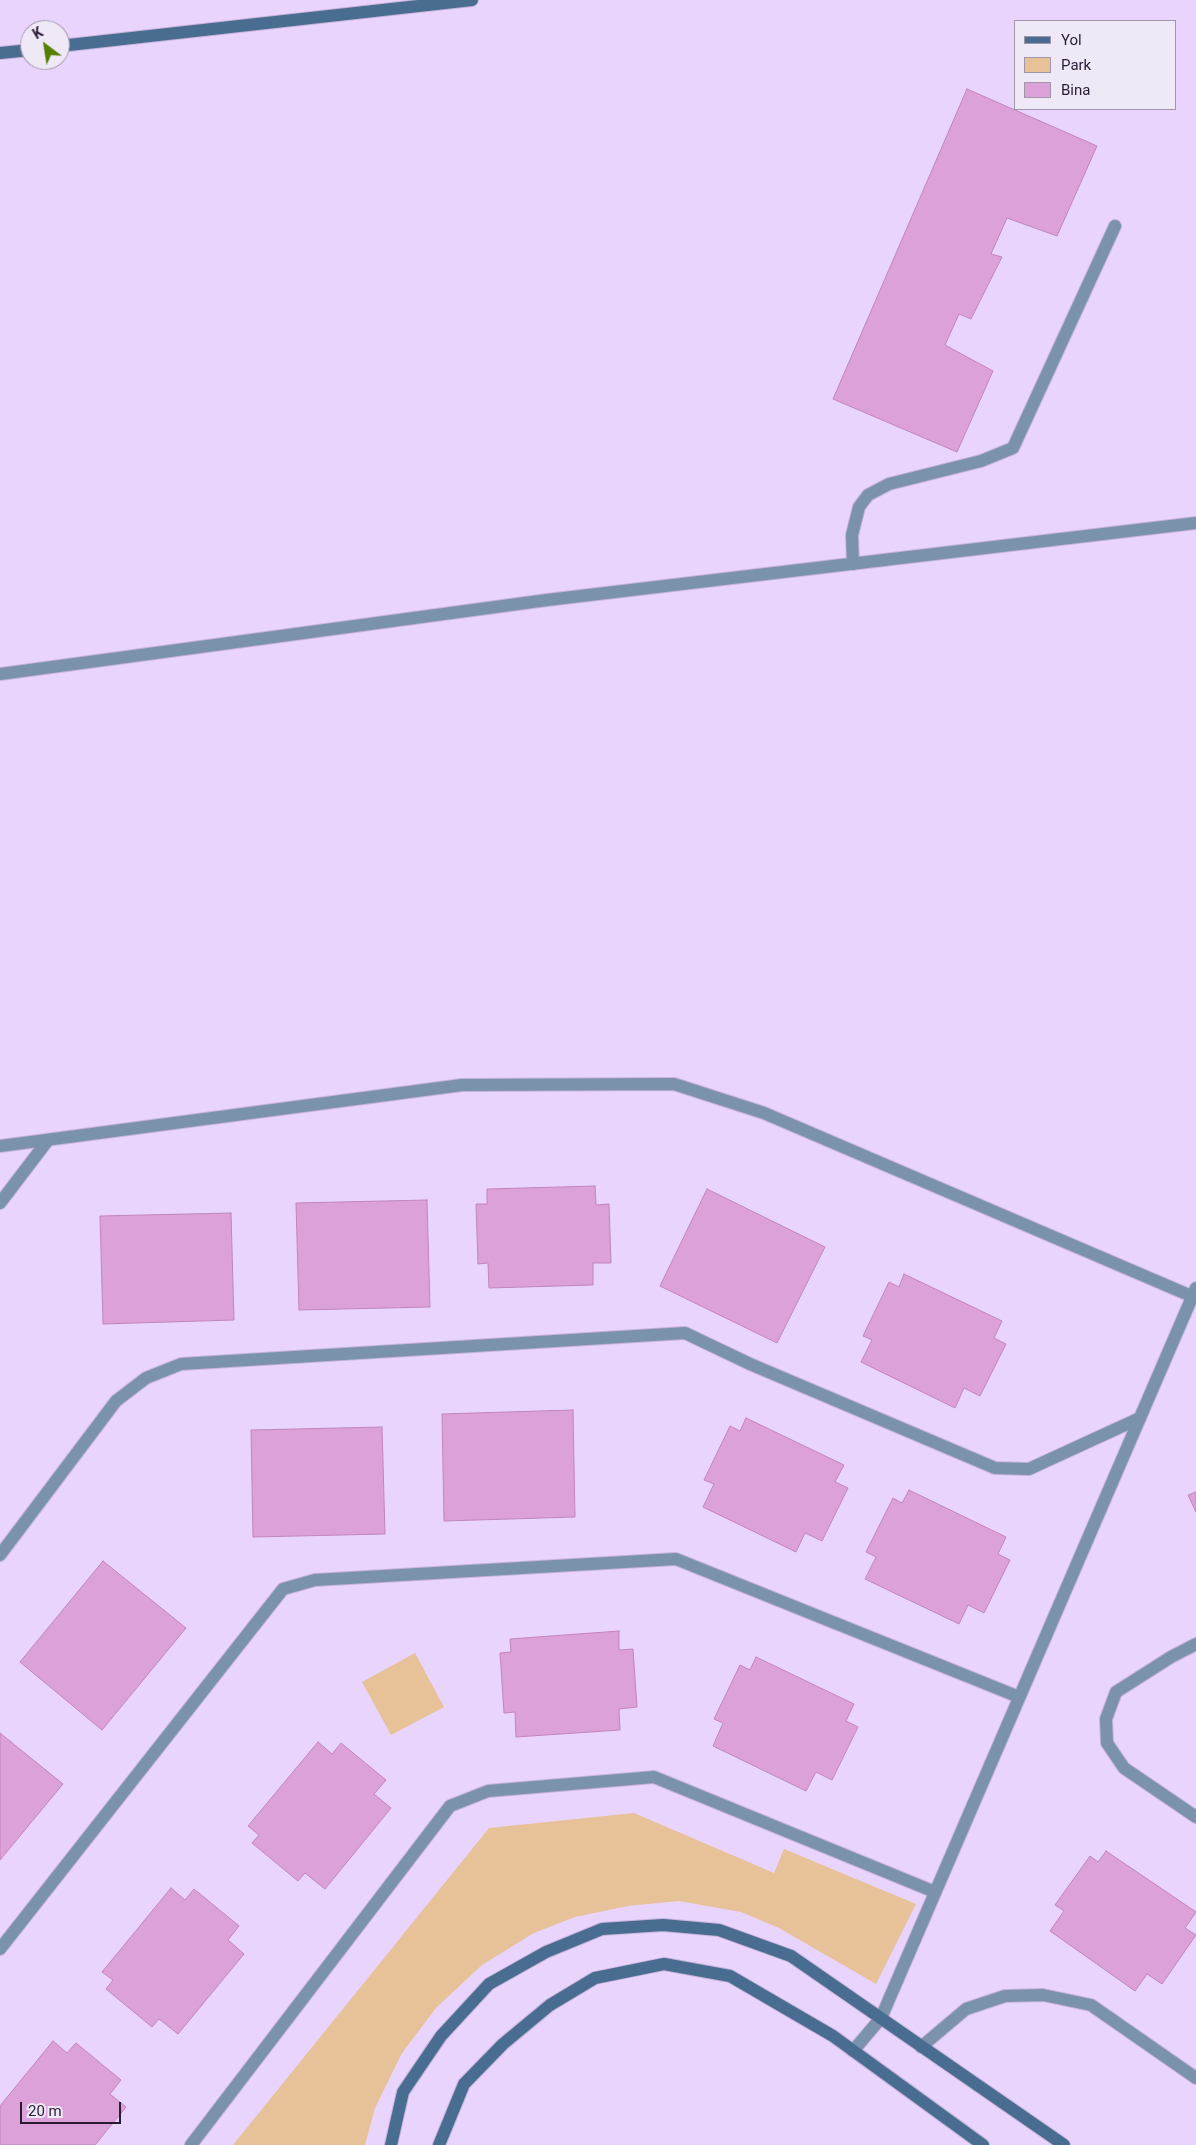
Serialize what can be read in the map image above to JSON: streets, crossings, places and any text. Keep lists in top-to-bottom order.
{
  "legend": ["Yol", "Park", "Bina"],
  "scale_bar": "20 m",
  "north": "top left"
}
